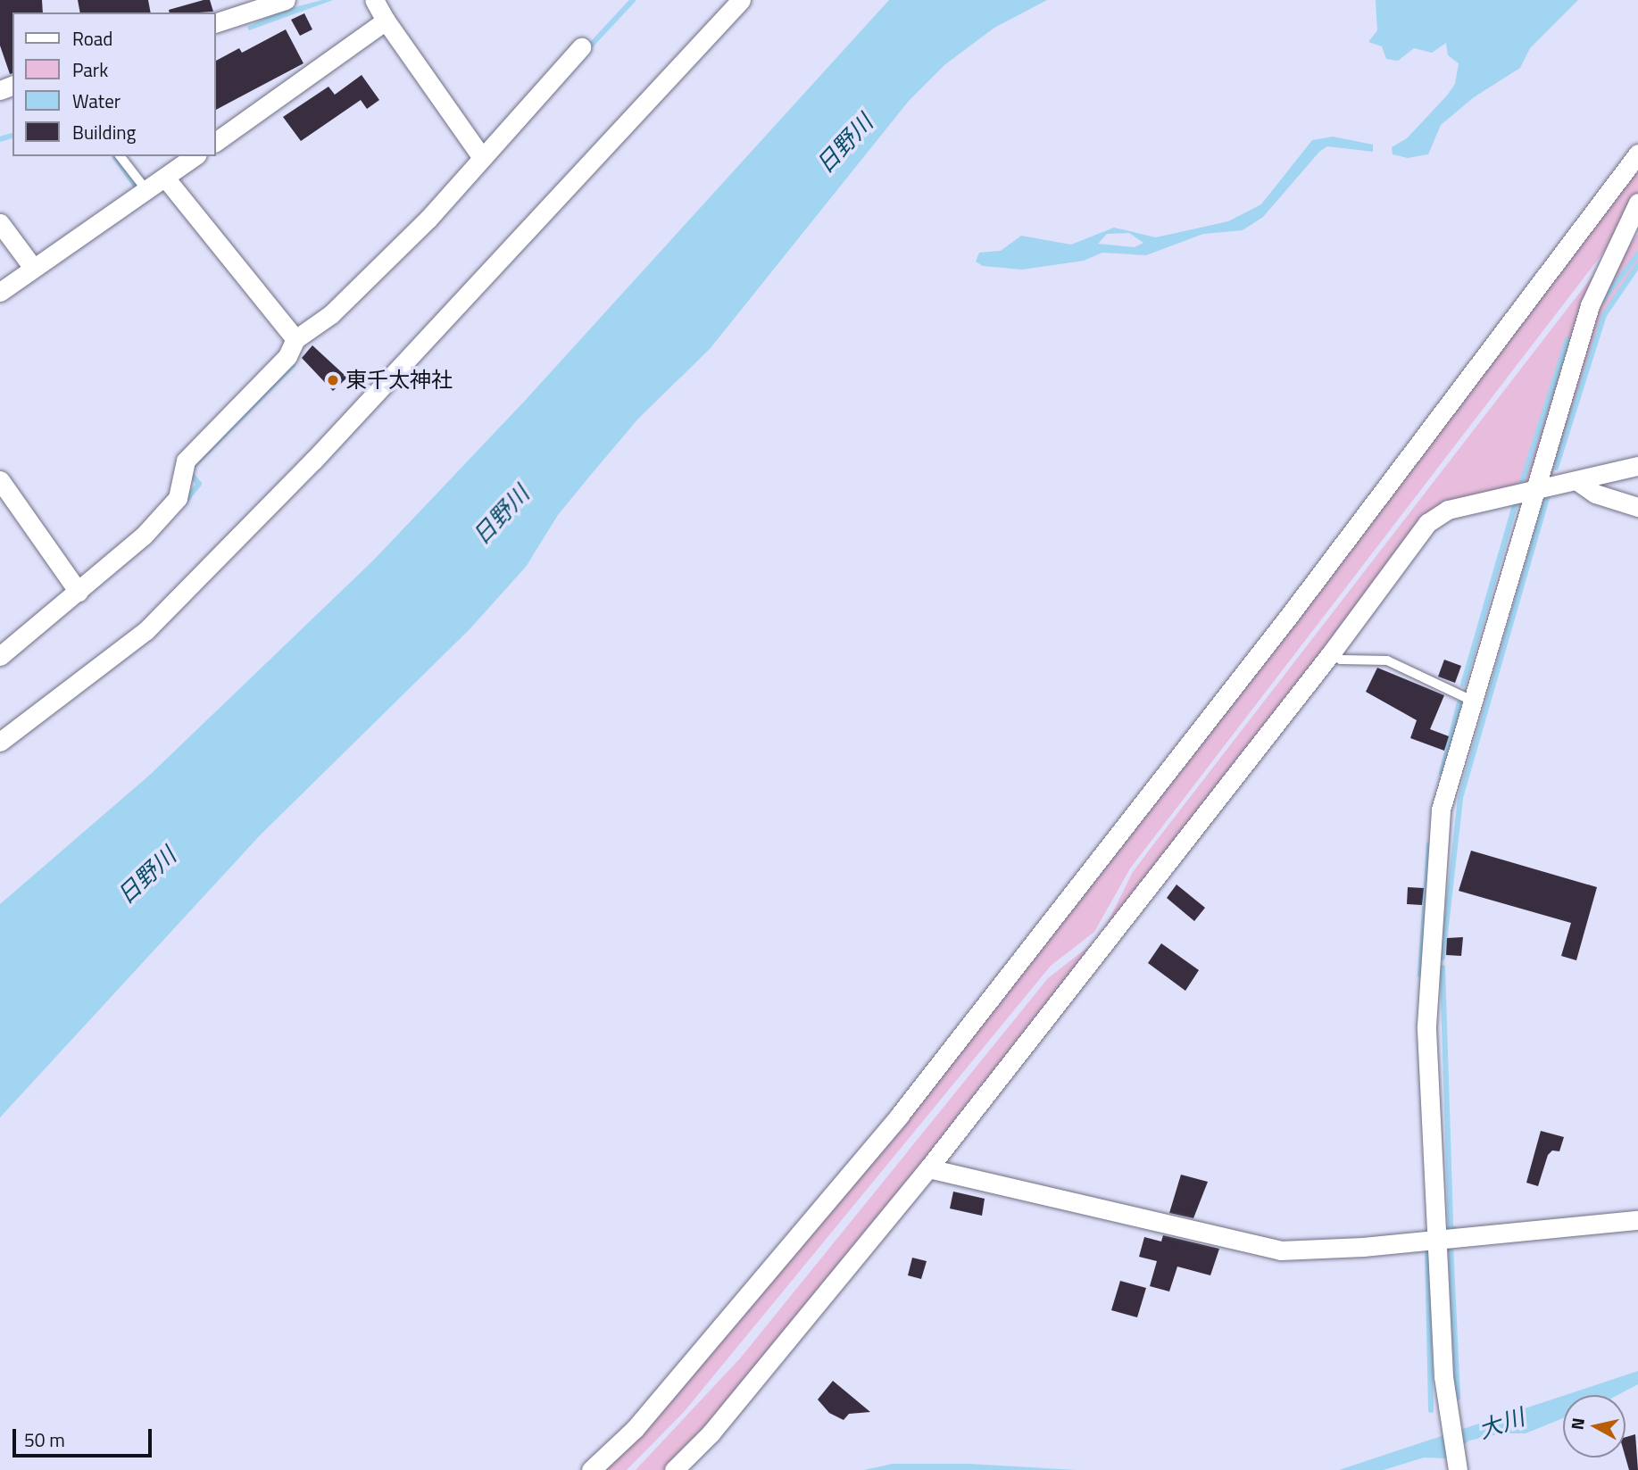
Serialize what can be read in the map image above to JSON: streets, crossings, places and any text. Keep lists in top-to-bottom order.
{
  "water": ["日野川", "大川"],
  "places": ["東千太神社"],
  "legend": [
    "Road",
    "Park",
    "Water",
    "Building"
  ],
  "scale_bar": "50 m",
  "north": "left"
}
